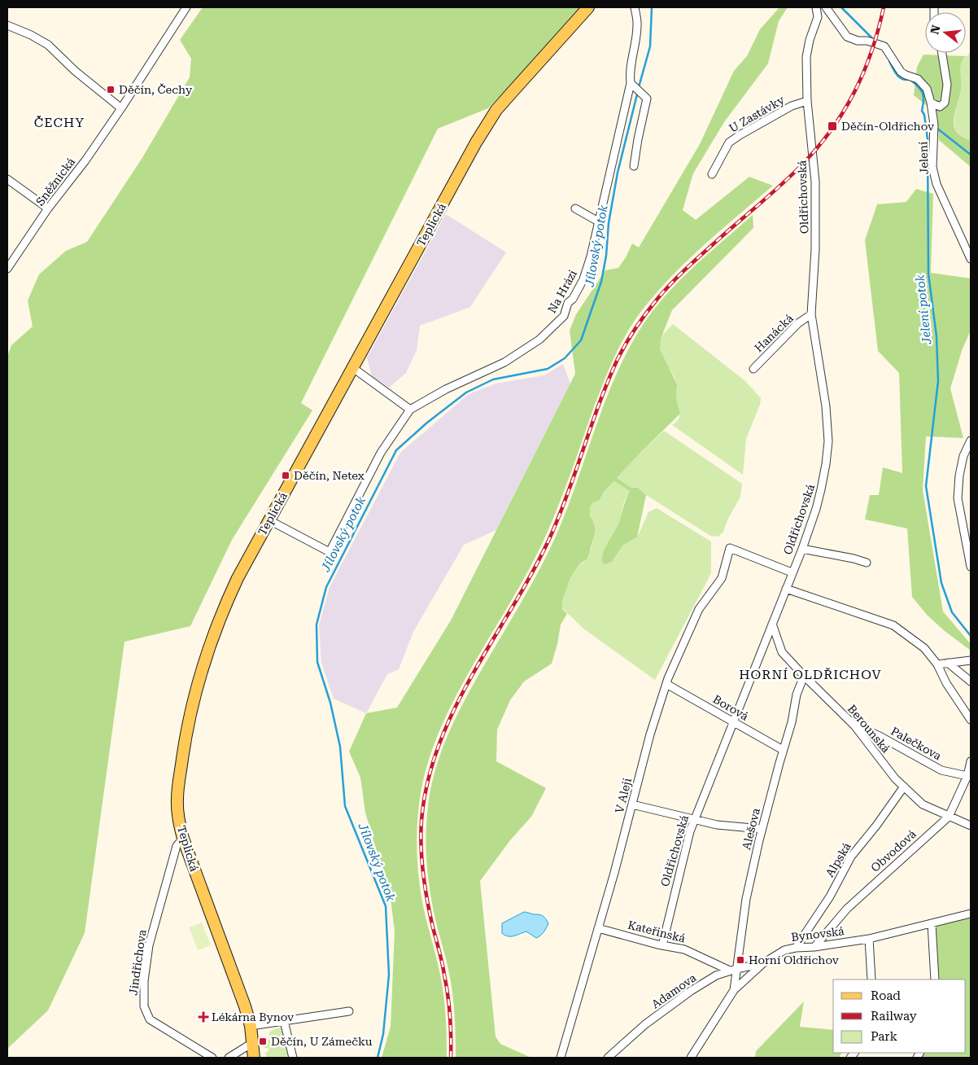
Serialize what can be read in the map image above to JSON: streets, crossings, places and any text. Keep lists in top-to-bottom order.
{
  "streets": {
    "main road": ["Teplická"],
    "street": [
      "U Zastávky",
      "Jelení",
      "Sněžnická",
      "Oldřichovská",
      "Na Hrázi",
      "Hanácká",
      "Borová",
      "Berounská",
      "Palečkova",
      "V Aleji",
      "Alešova",
      "Obvodová",
      "Alpská",
      "Kateřinská",
      "Bynovská",
      "Jindřichova",
      "Adamova"
    ]
  },
  "crossings": [
    ["U Zastávky", "Oldřichovská"],
    ["Oldřichovská", "Hanácká"],
    ["Oldřichovská", "Borová"],
    ["Oldřichovská", "Berounská"],
    ["Oldřichovská", "V Aleji"],
    ["Oldřichovská", "Kateřinská"],
    ["Teplická", "Jindřichova"],
    ["Borová", "V Aleji"],
    ["Borová", "Alešova"],
    ["Berounská", "Palečkova"],
    ["Berounská", "Alešova"],
    ["Berounská", "Obvodová"],
    ["Berounská", "Alpská"],
    ["Palečkova", "Obvodová"],
    ["V Aleji", "Kateřinská"],
    ["Alešova", "Kateřinská"],
    ["Alešova", "Bynovská"],
    ["Alešova", "Adamova"],
    ["Obvodová", "Bynovská"],
    ["Alpská", "Bynovská"],
    ["Kateřinská", "Adamova"],
    ["Bynovská", "Adamova"]
  ],
  "districts": ["ČECHY", "HORNÍ OLDŘICHOV"],
  "water": ["Jílovský potok", "Jelení potok"],
  "places": {
    "transit": [
      "Děčín, Čechy",
      "Děčín-Oldřichov",
      "Děčín, Netex",
      "Horní Oldřichov",
      "Děčín, U Zámečku"
    ],
    "health": ["Lékárna Bynov"]
  },
  "legend": ["Road", "Railway", "Park"],
  "north": "left"
}
